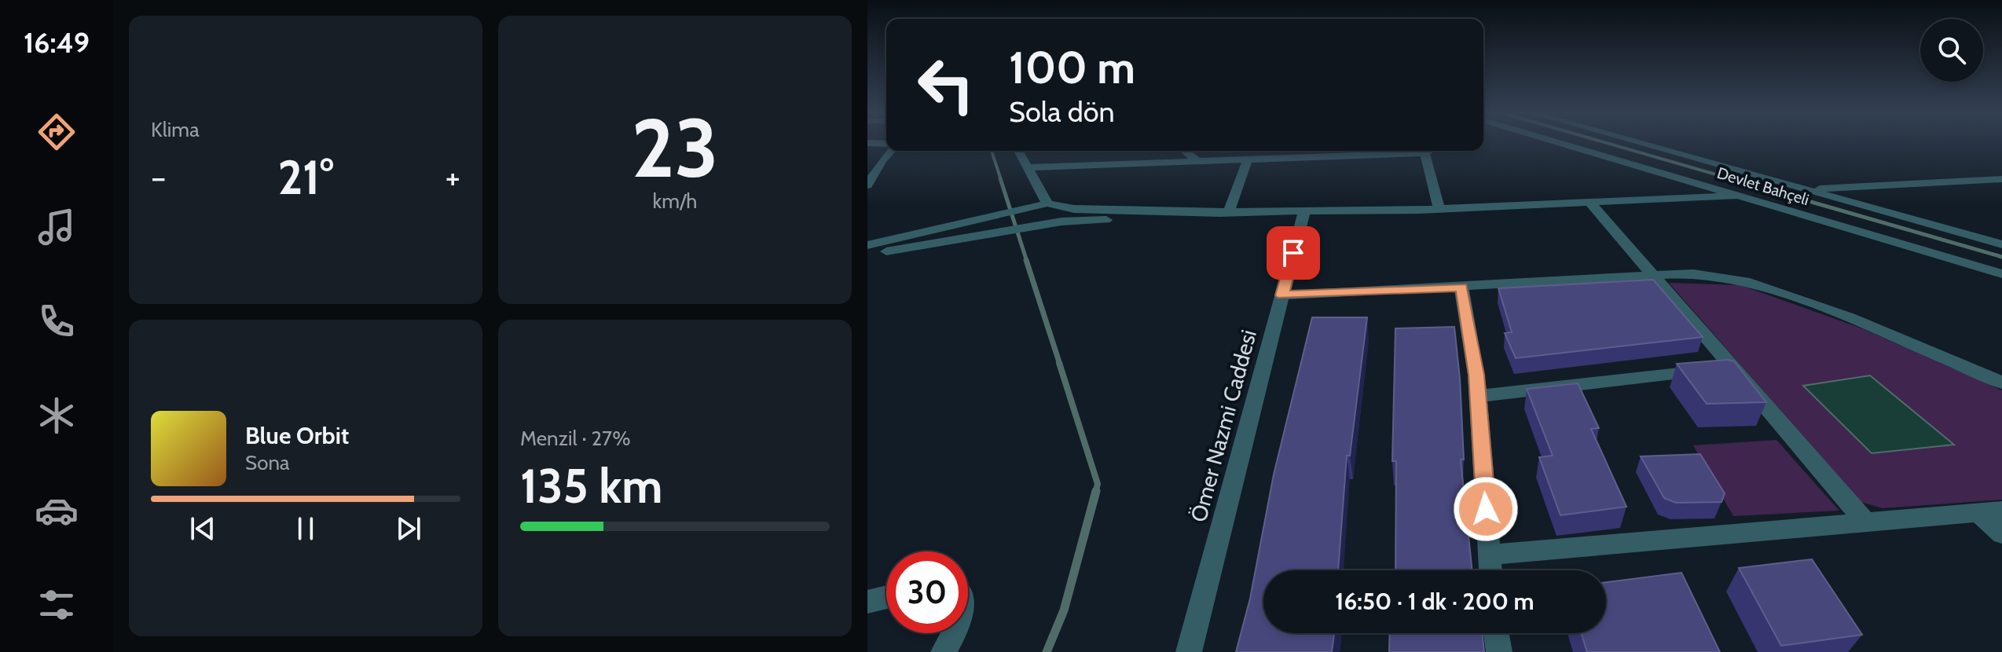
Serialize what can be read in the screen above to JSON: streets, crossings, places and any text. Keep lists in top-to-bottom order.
{
  "streets": {
    "street": ["Devlet Bahçeli", "Ömer Nazmi Caddesi"]
  },
  "page": {
    "tabs": "16:49",
    "tile": [
      "Klima",
      ["23", "km/h"],
      ["Menzil · 27%", "135 km"]
    ],
    "turn": ["100 m", "Sola dön"],
    "heat": ["−", "21°", "+"],
    "song": ["Blue Orbit", "Sona"],
    "limit": "30",
    "trip": "16:50 · 1 dk · 200 m"
  }
}
